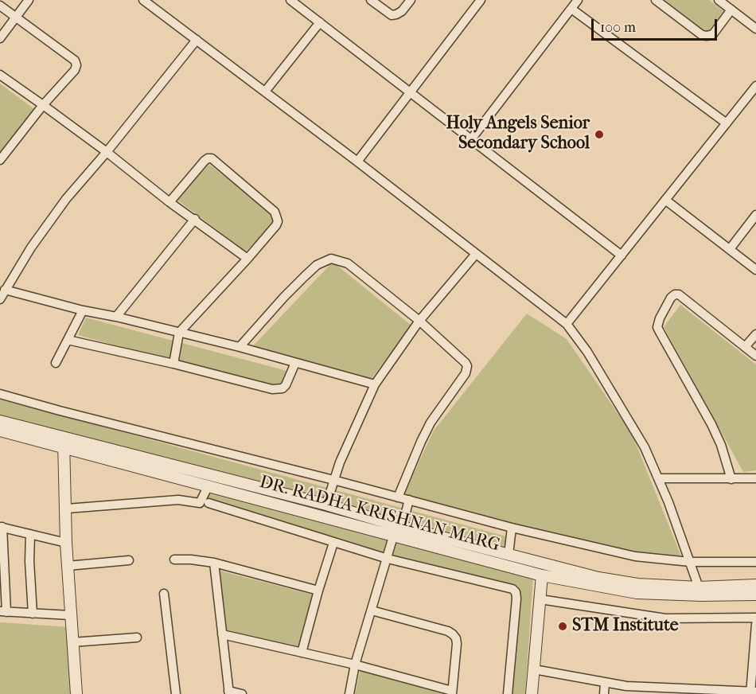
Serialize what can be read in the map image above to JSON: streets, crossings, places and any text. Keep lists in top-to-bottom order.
{
  "streets": {
    "street": ["DR. RADHA KRISHNAN MARG"]
  },
  "places": ["Holy Angels Senior Secondary School", "STM Institute"],
  "scale_bar": "100 m"
}
